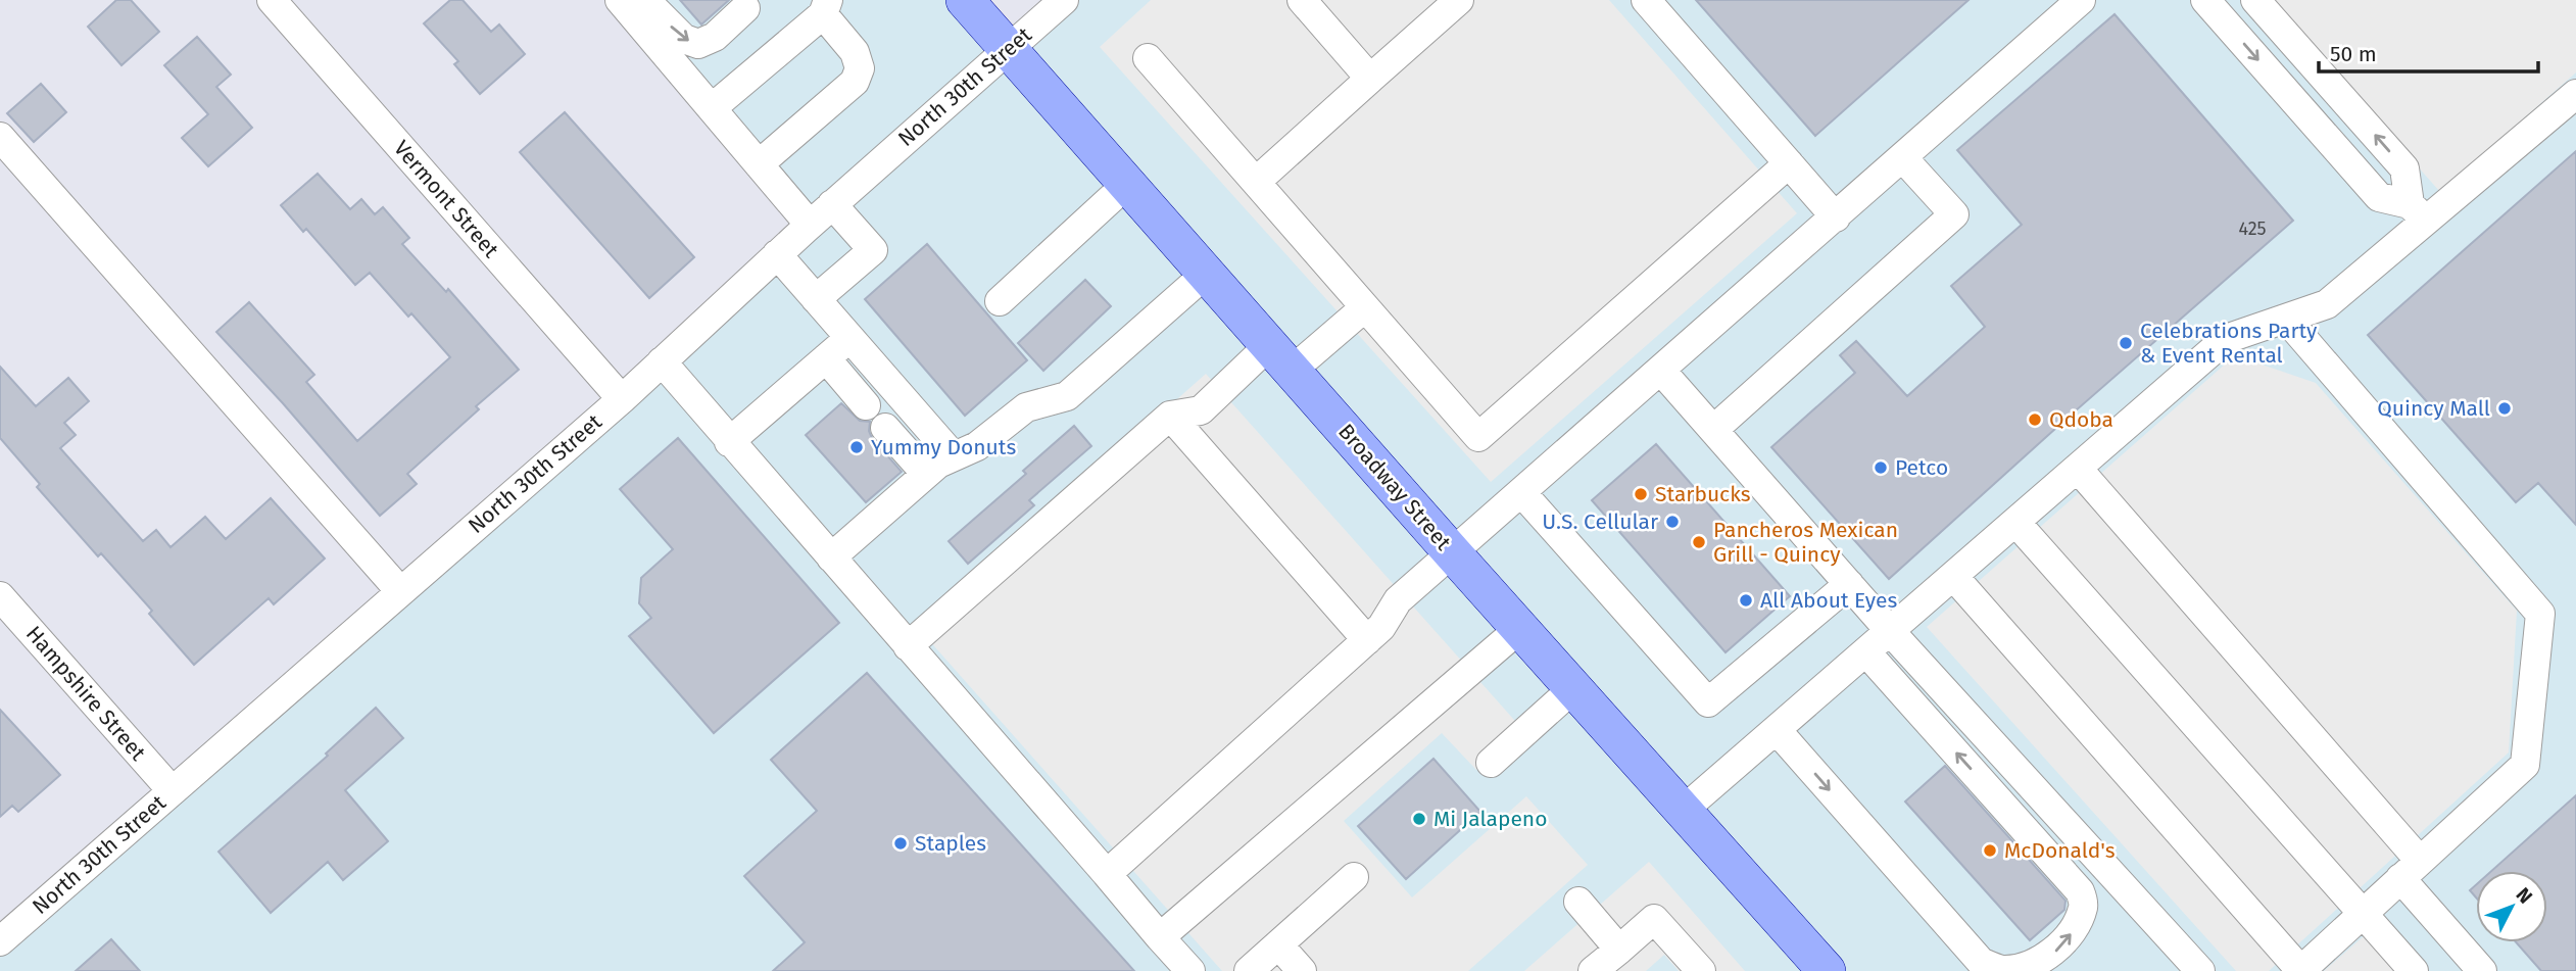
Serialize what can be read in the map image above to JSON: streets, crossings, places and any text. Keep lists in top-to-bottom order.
{
  "streets": {
    "main road": ["Broadway Street"],
    "street": ["North 30th Street", "Vermont Street", "Hampshire Street"]
  },
  "crossings": [
    ["North 30th Street", "Vermont Street"],
    ["North 30th Street", "Broadway Street"],
    ["North 30th Street", "Hampshire Street"]
  ],
  "places": [
    "Celebrations Party & Event Rental",
    "Quincy Mall",
    "Qdoba",
    "Yummy Donuts",
    "Petco",
    "Starbucks",
    "U.S. Cellular",
    "Pancheros Mexican Grill - Quincy",
    "All About Eyes",
    "Mi Jalapeno",
    "Staples",
    "McDonald's"
  ],
  "house_numbers": ["425"],
  "scale_bar": "50 m",
  "north": "top right"
}
